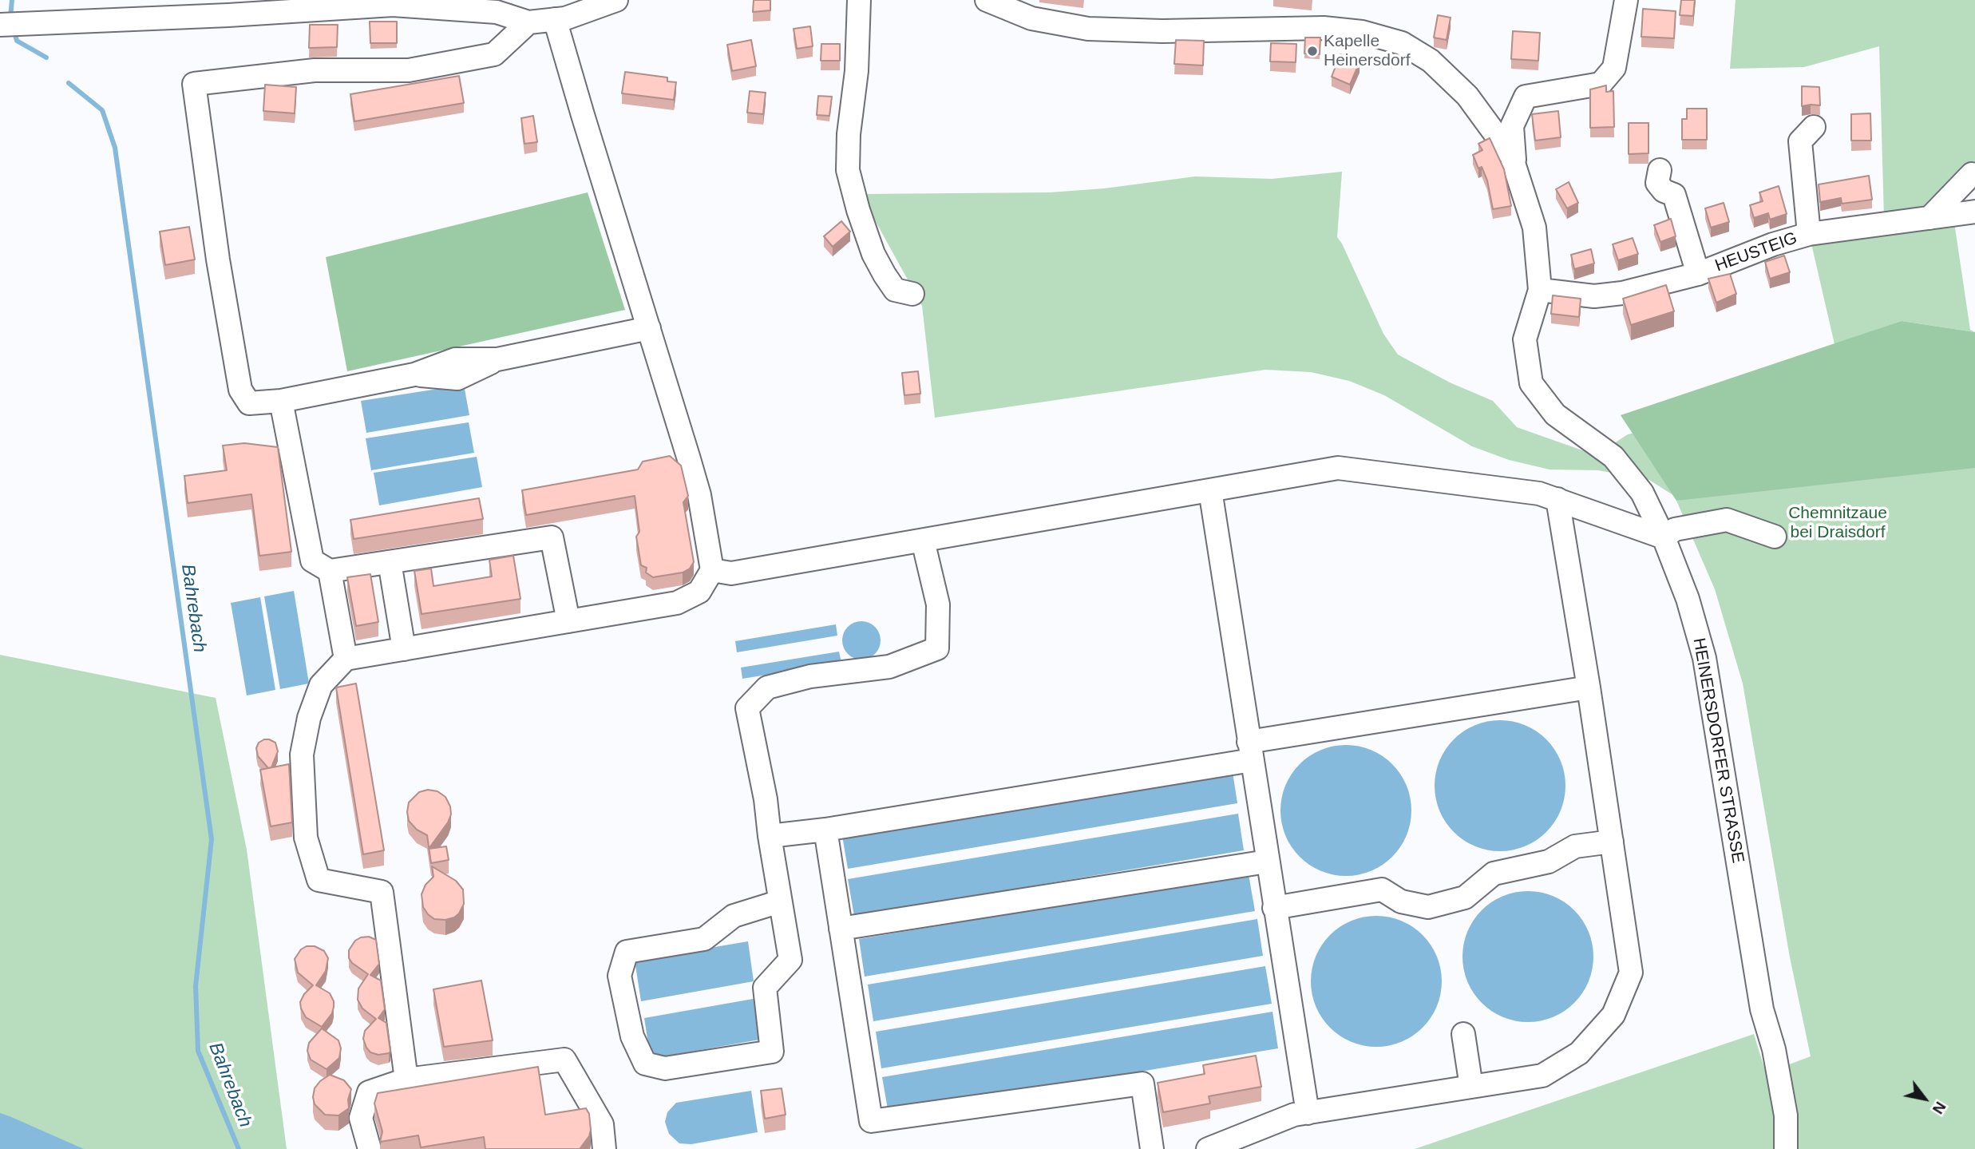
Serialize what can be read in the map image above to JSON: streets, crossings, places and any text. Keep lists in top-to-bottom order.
{
  "streets": {
    "street": ["HEUSTEIG", "HEINERSDORFER STRASSE"]
  },
  "crossings": [
    ["HEUSTEIG", "HEINERSDORFER STRASSE"]
  ],
  "water": ["Bahrebach"],
  "parks": ["Chemnitzaue bei Draisdorf"],
  "places": ["Kapelle Heinersdorf"],
  "north": "bottom right"
}
